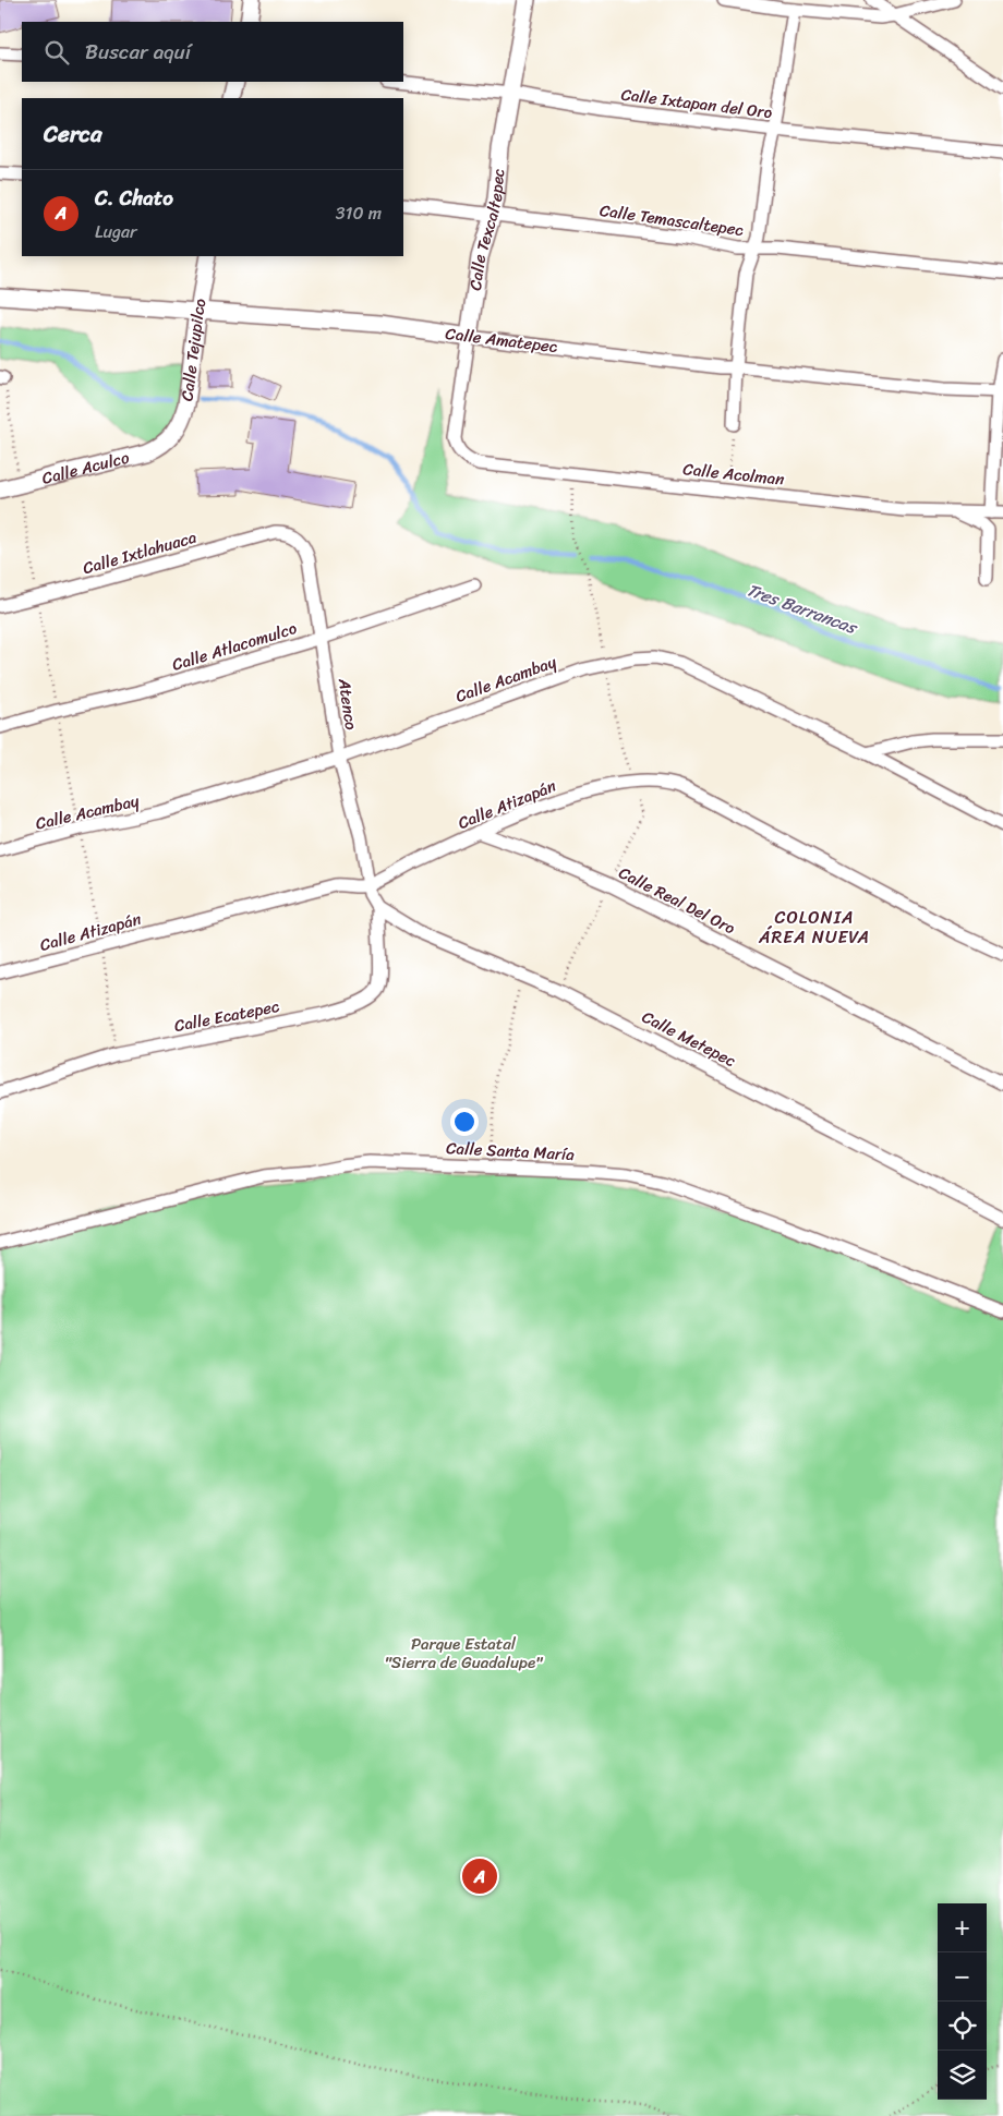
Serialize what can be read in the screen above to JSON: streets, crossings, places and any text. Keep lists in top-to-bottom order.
{
  "streets": {
    "street": [
      "Calle Ixtapan del Oro",
      "Calle Temascaltepec",
      "Calle Texcaltepec",
      "Calle Amatepec",
      "Calle Tejupilco",
      "Calle Aculco",
      "Calle Acolman",
      "Calle Ixtlahuaca",
      "Calle Atlacomulco",
      "Calle Acambay",
      "Atenco",
      "Calle Atizapán",
      "Calle Real Del Oro",
      "Calle Ecatepec",
      "Calle Metepec",
      "Calle Santa María"
    ]
  },
  "crossings": [
    ["Calle Ixtapan del Oro", "Calle Texcaltepec"],
    ["Calle Temascaltepec", "Calle Texcaltepec"],
    ["Calle Texcaltepec", "Calle Amatepec"],
    ["Calle Texcaltepec", "Calle Acolman"],
    ["Calle Amatepec", "Calle Tejupilco"],
    ["Calle Tejupilco", "Calle Aculco"],
    ["Calle Ixtlahuaca", "Atenco"],
    ["Calle Atlacomulco", "Atenco"],
    ["Calle Acambay", "Atenco"],
    ["Atenco", "Calle Atizapán"],
    ["Calle Atizapán", "Calle Real Del Oro"],
    ["Calle Ecatepec", "Calle Metepec"]
  ],
  "districts": ["COLONIA ÁREA NUEVA"],
  "water": ["Tres Barrancas"],
  "parks": ["Parque Estatal \"Sierra de Guadalupe\""],
  "page": {
    "search": "Buscar aquí",
    "heading": "Cerca",
    "list": [
      {
        "mark": "A",
        "name": "C. Chato",
        "note": "Lugar",
        "value": "310 m"
      }
    ],
    "pins": "A",
    "map_buttons": ["+", "−"]
  }
}
